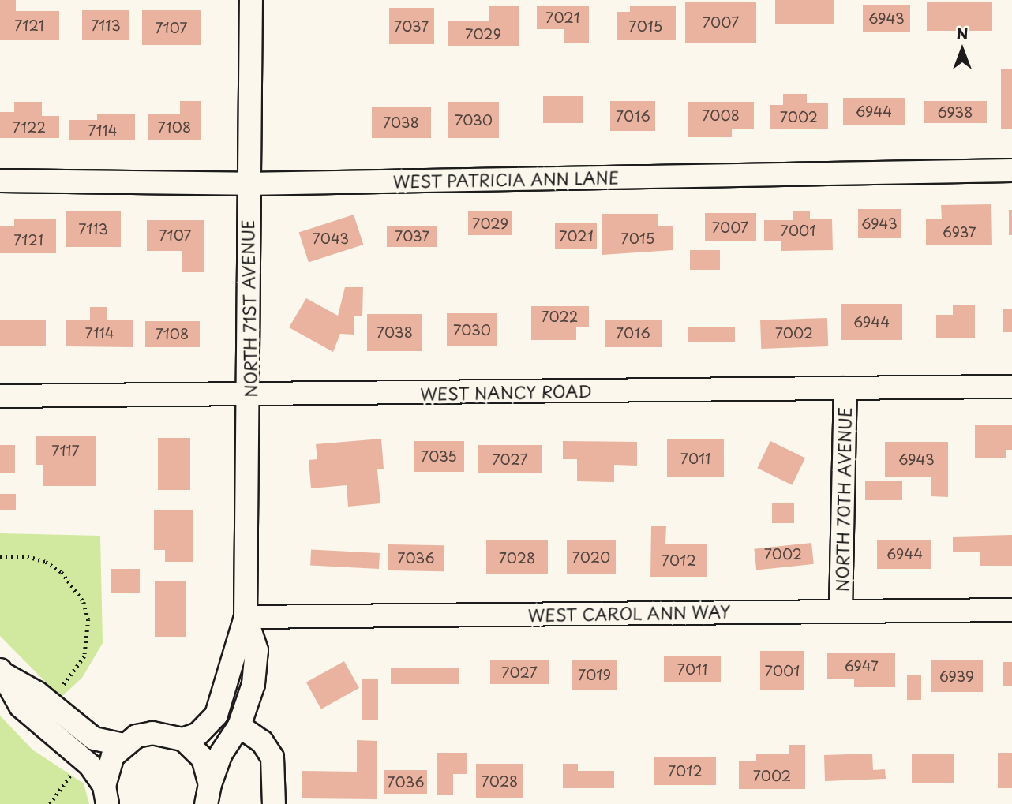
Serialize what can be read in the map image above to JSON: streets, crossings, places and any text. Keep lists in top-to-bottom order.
{
  "streets": {
    "street": [
      "WEST PATRICIA ANN LANE",
      "NORTH 71ST AVENUE",
      "WEST NANCY ROAD",
      "NORTH 70TH AVENUE",
      "WEST CAROL ANN WAY"
    ]
  },
  "crossings": [
    ["WEST PATRICIA ANN LANE", "NORTH 71ST AVENUE"],
    ["NORTH 71ST AVENUE", "WEST NANCY ROAD"],
    ["NORTH 71ST AVENUE", "WEST CAROL ANN WAY"],
    ["WEST NANCY ROAD", "NORTH 70TH AVENUE"],
    ["NORTH 70TH AVENUE", "WEST CAROL ANN WAY"]
  ],
  "house_numbers": [
    "7021",
    "6943",
    "7007",
    "7121",
    "7113",
    "7037",
    "7015",
    "7107",
    "7029",
    "6944",
    "6938",
    "7008",
    "7016",
    "7002",
    "7030",
    "7038",
    "7122",
    "7108",
    "7114",
    "7029",
    "6943",
    "7007",
    "7113",
    "7001",
    "6937",
    "7107",
    "7037",
    "7021",
    "7043",
    "7015",
    "7121",
    "7022",
    "6944",
    "7030",
    "7038",
    "7114",
    "7016",
    "7002",
    "7108",
    "7117",
    "7035",
    "7011",
    "7027",
    "6943",
    "7002",
    "6944",
    "7020",
    "7036",
    "7028",
    "7012",
    "6947",
    "7011",
    "7001",
    "7027",
    "7019",
    "6939",
    "7012",
    "7002",
    "7028",
    "7036"
  ],
  "north": "top"
}
